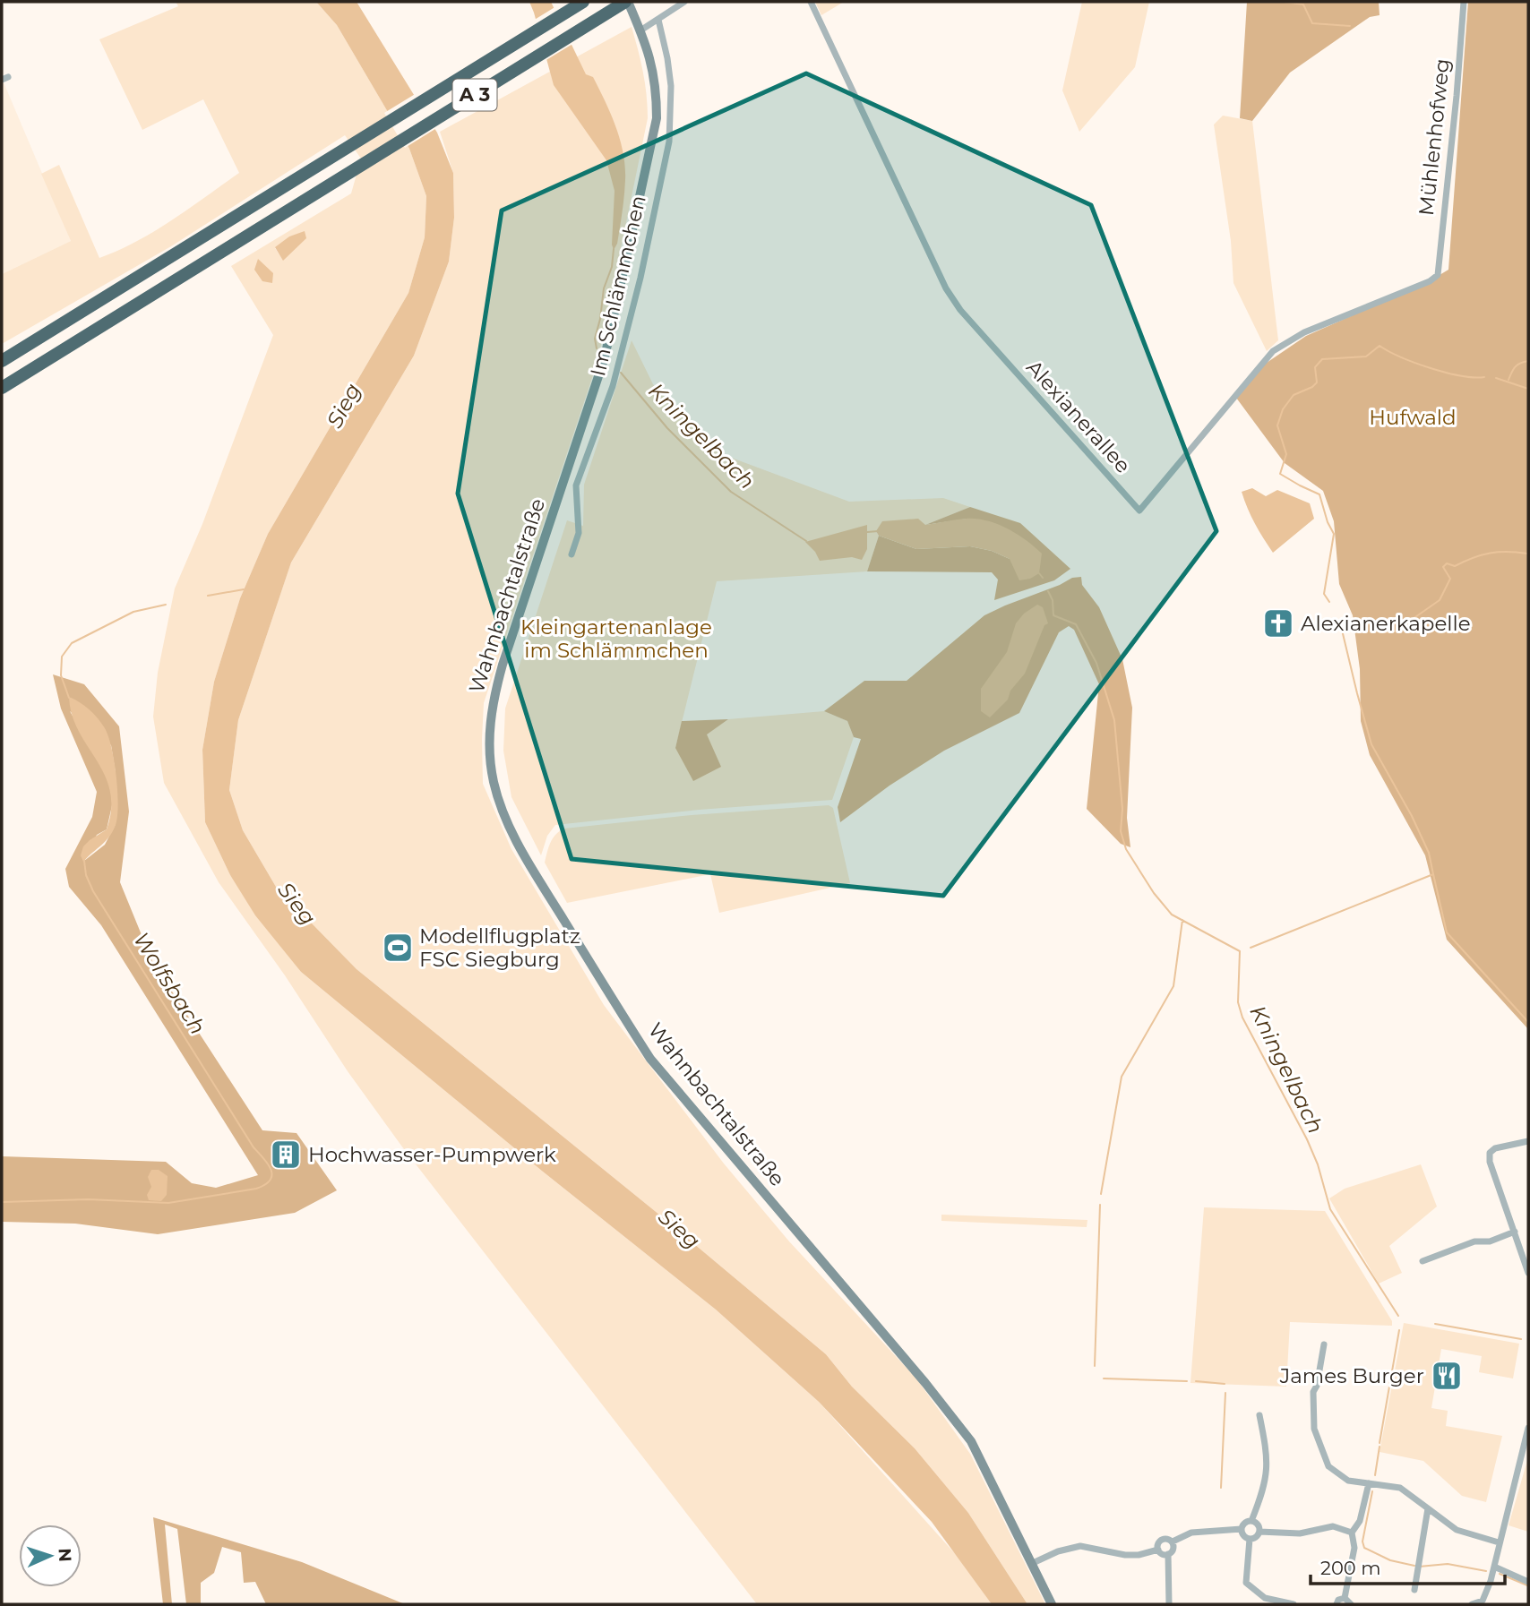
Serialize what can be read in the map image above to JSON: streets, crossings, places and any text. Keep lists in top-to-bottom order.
{
  "streets": {
    "highway": ["A 3"],
    "main road": ["Wahnbachtalstraße"],
    "street": ["Mühlenhofweg", "Im Schlämmchen", "Alexianerallee"]
  },
  "crossings": [
    ["A 3", "Wahnbachtalstraße"],
    ["Mühlenhofweg", "Alexianerallee"]
  ],
  "water": ["Sieg", "Kningelbach", "Wolfsbach"],
  "parks": ["Hufwald", "Kleingartenanlage im Schlämmchen"],
  "places": {
    "church": ["Alexianerkapelle"],
    "sports": ["Modellflugplatz FSC Siegburg"],
    "building": ["Hochwasser-Pumpwerk"],
    "restaurant": ["James Burger"]
  },
  "scale_bar": "200 m",
  "north": "right"
}
